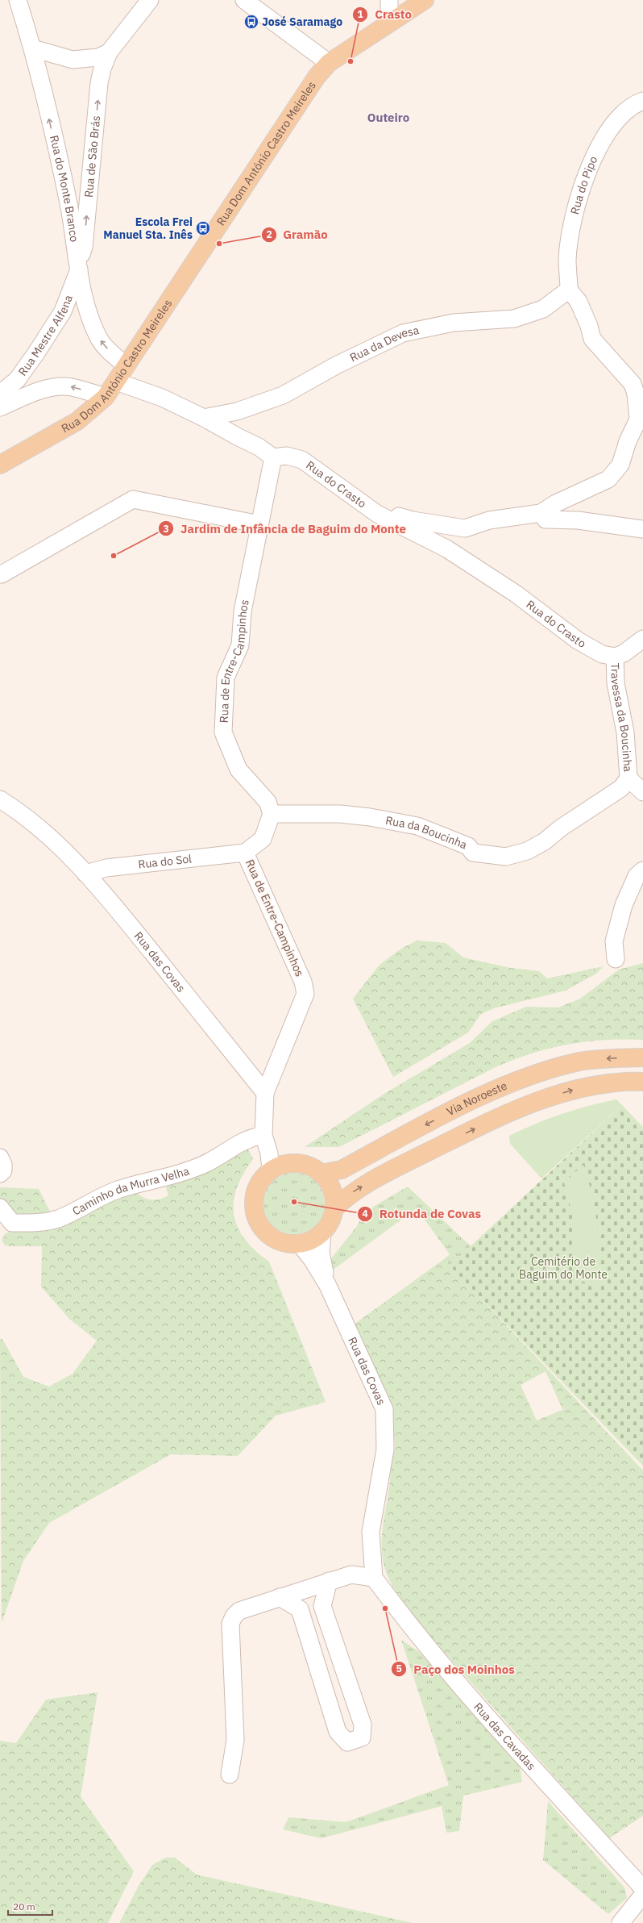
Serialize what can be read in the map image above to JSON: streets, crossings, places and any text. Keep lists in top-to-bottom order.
{
  "streets": {
    "main road": ["Rua Dom António Castro Meireles", "Via Noroeste"],
    "street": [
      "Rua de São Brás",
      "Rua do Pipo",
      "Rua do Monte Branco",
      "Rua Mestre Alfena",
      "Rua da Devesa",
      "Rua do Crasto",
      "Rua de Entre-Campinhos",
      "Travessa da Boucinha",
      "Rua da Boucinha",
      "Rua do Sol",
      "Rua das Covas",
      "Caminho da Murra Velha",
      "Rua das Cavadas"
    ]
  },
  "crossings": [
    ["Rua Dom António Castro Meireles", "Rua do Monte Branco"],
    ["Rua de São Brás", "Rua do Monte Branco"],
    ["Rua de São Brás", "Rua Mestre Alfena"],
    ["Rua do Pipo", "Rua da Devesa"],
    ["Rua do Monte Branco", "Rua Mestre Alfena"],
    ["Rua do Crasto", "Rua de Entre-Campinhos"],
    ["Rua do Crasto", "Travessa da Boucinha"],
    ["Rua de Entre-Campinhos", "Rua da Boucinha"],
    ["Rua de Entre-Campinhos", "Rua do Sol"],
    ["Rua de Entre-Campinhos", "Rua das Covas"],
    ["Travessa da Boucinha", "Rua da Boucinha"],
    ["Rua do Sol", "Rua das Covas"],
    ["Rua das Covas", "Via Noroeste"],
    ["Rua das Covas", "Rua das Cavadas"]
  ],
  "one_way": ["Rua de São Brás", "Rua do Monte Branco"],
  "districts": ["Outeiro"],
  "parks": ["Cemitério de Baguim do Monte"],
  "places": {
    "bus stop": ["José Saramago", "Escola Frei Manuel Sta. Inês"],
    "other": [
      "Crasto",
      "Gramão",
      "Jardim de Infância de Baguim do Monte",
      "Rotunda de Covas",
      "Paço dos Moinhos"
    ]
  },
  "scale_bar": "20 m"
}
